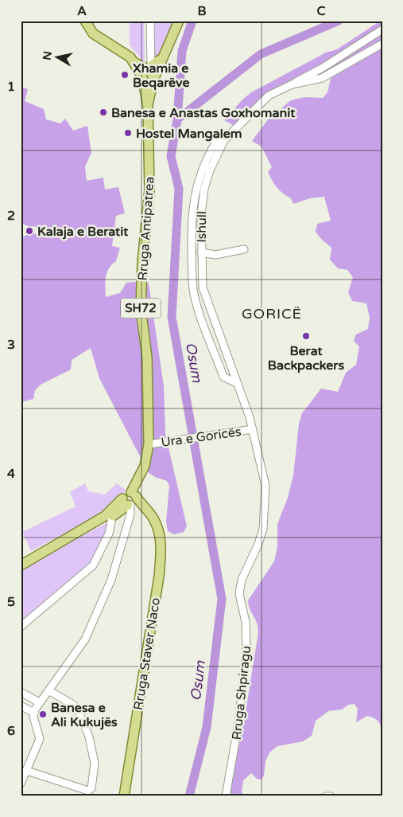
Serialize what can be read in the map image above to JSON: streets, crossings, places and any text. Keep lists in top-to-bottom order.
{
  "streets": {
    "main road": ["Rruga Antipatrea", "SH72", "Rruga Staver Naco"],
    "street": ["Ishull", "Ura e Goricës", "Rruga Shpiragu"]
  },
  "crossings": [
    ["Ishull", "Ura e Goricës"],
    ["Ishull", "Rruga Shpiragu"],
    ["Rruga Antipatrea", "SH72"],
    ["Rruga Antipatrea", "Ura e Goricës"],
    ["Rruga Antipatrea", "Rruga Staver Naco"],
    ["Ura e Goricës", "Rruga Shpiragu"]
  ],
  "districts": ["GORICË"],
  "water": ["Osum"],
  "places": [
    "Xhamia e Beqarëve",
    "Banesa e Anastas Goxhomanit",
    "Hostel Mangalem",
    "Kalaja e Beratit",
    "Berat Backpackers",
    "Banesa e Ali Kukujës"
  ],
  "north": "left",
  "grid": {
    "columns": ["A", "B", "C"],
    "rows": [
      "1",
      "2",
      "3",
      "4",
      "5",
      "6"
    ]
  }
}
